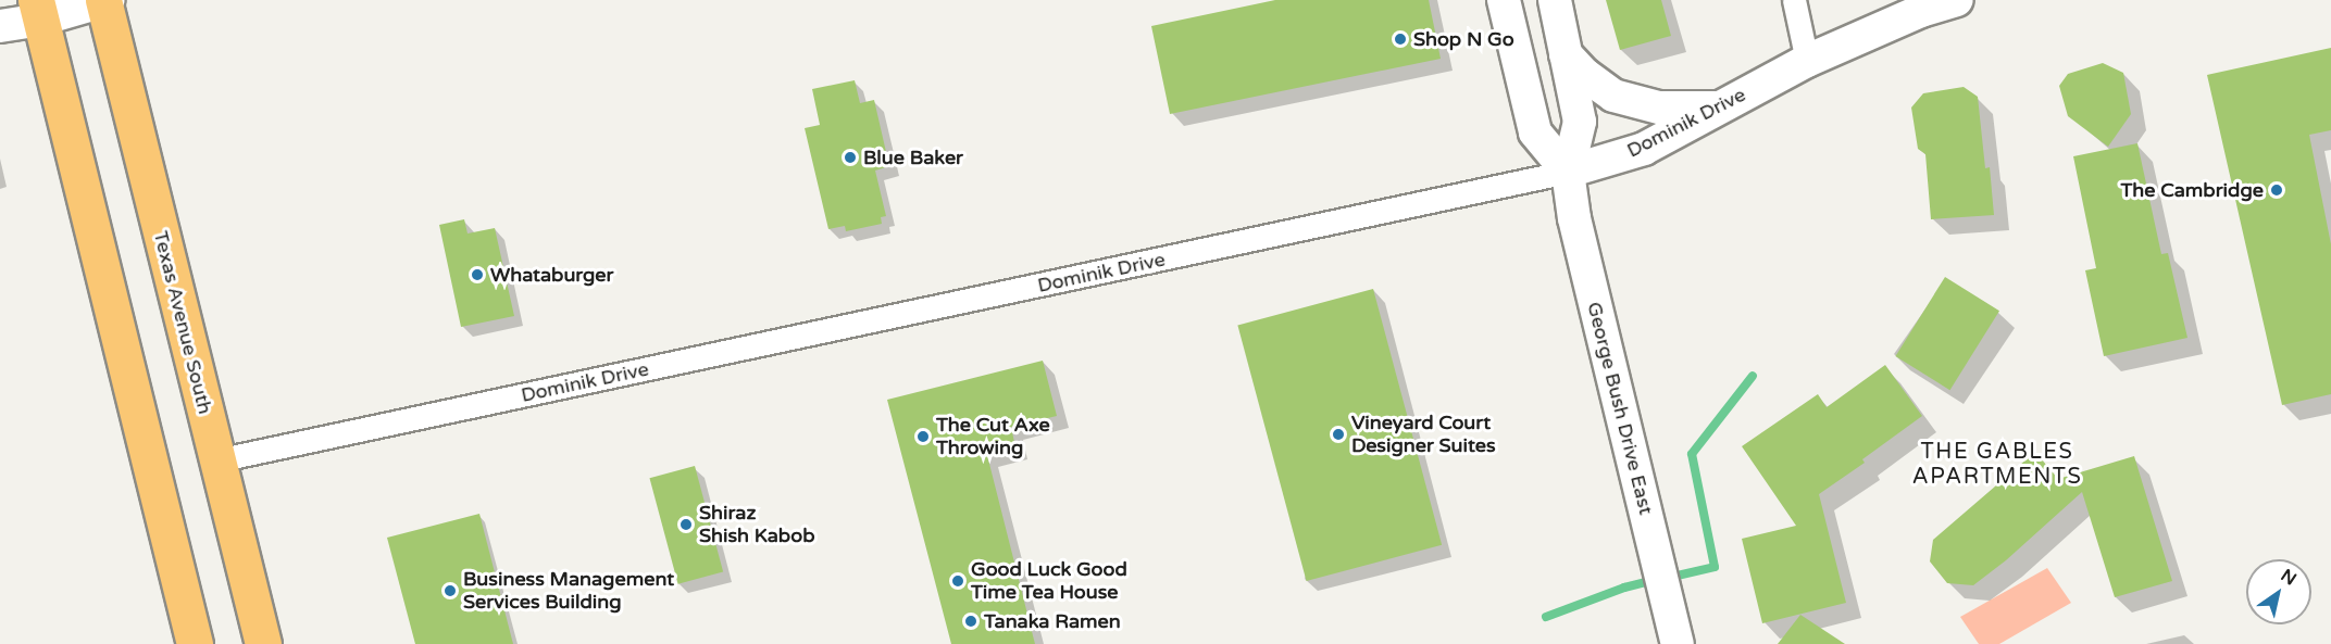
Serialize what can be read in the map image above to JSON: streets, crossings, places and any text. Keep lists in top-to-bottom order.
{
  "streets": {
    "main road": ["Texas Avenue South"],
    "street": ["Dominik Drive", "George Bush Drive East"]
  },
  "crossings": [
    ["Dominik Drive", "Texas Avenue South"],
    ["Dominik Drive", "George Bush Drive East"]
  ],
  "districts": ["THE GABLES APARTMENTS"],
  "places": [
    "Shop N Go",
    "Blue Baker",
    "The Cambridge",
    "Whataburger",
    "Vineyard Court Designer Suites",
    "The Cut Axe Throwing",
    "Shiraz Shish Kabob",
    "Good Luck Good Time Tea House",
    "Business Management Services Building",
    "Tanaka Ramen"
  ],
  "north": "top right"
}
